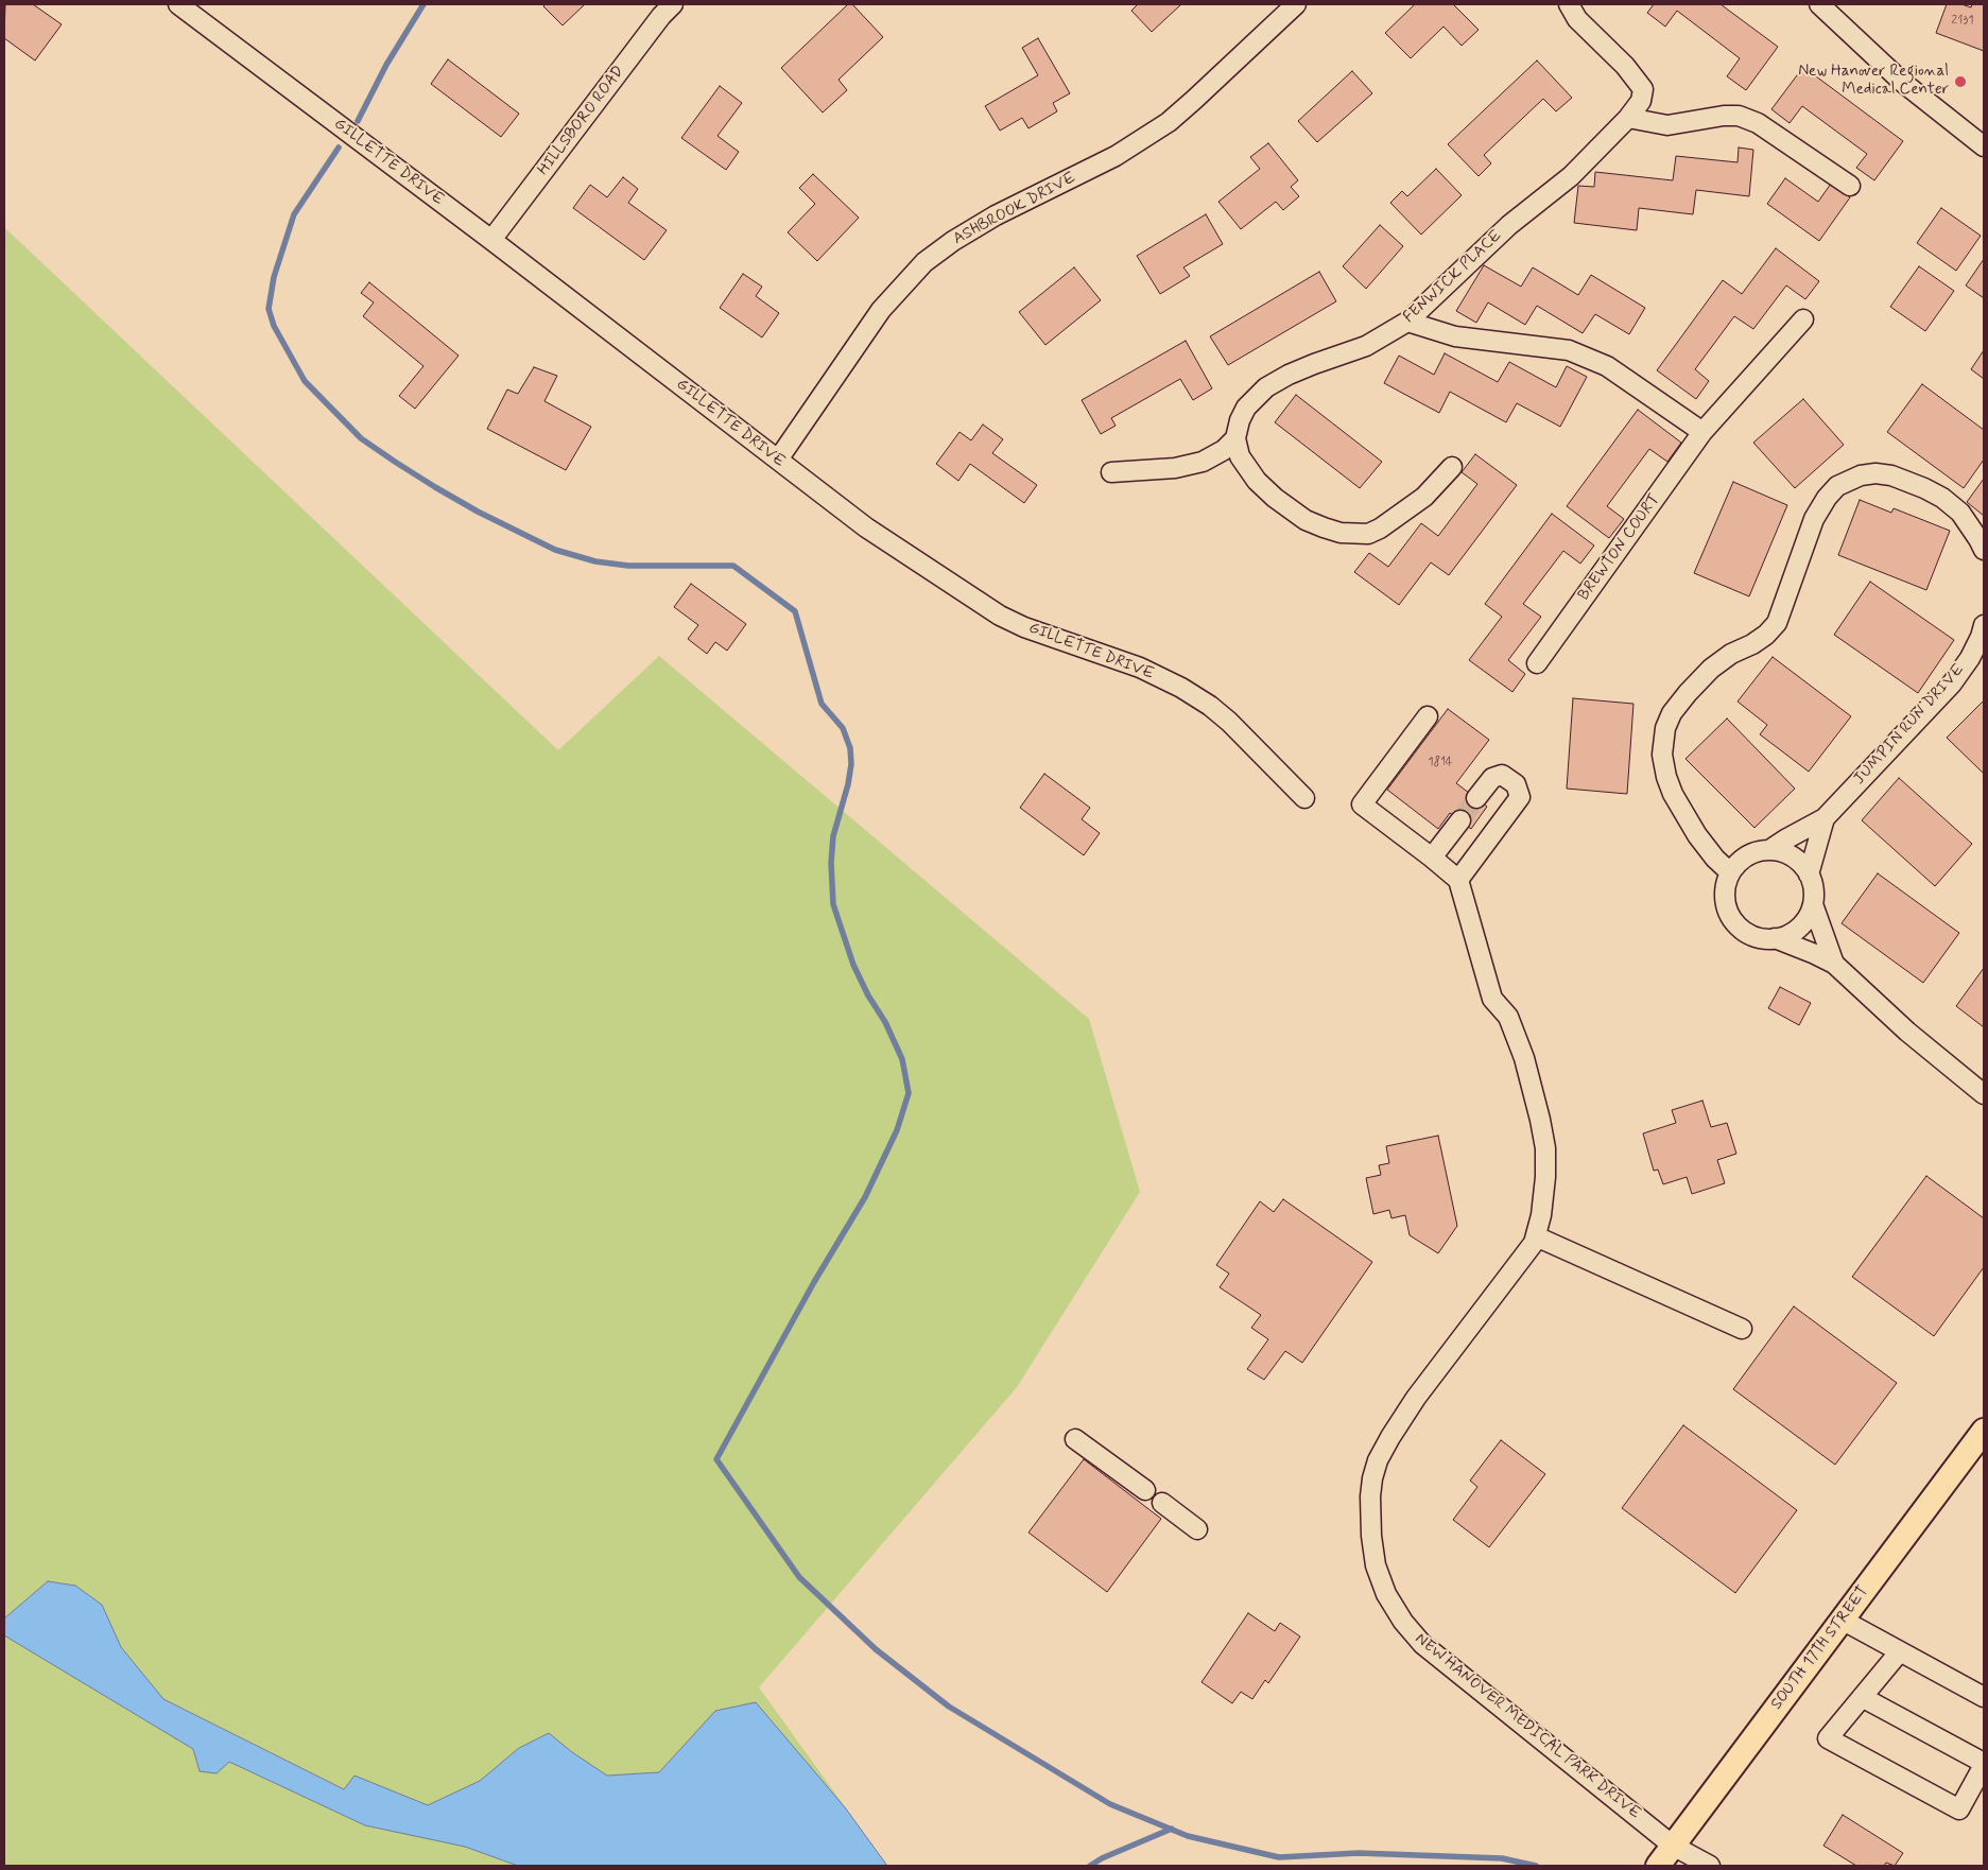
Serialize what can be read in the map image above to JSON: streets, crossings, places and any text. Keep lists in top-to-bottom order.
{
  "streets": {
    "main road": ["SOUTH 17TH STREET"],
    "street": [
      "HILLSBORO ROAD",
      "GILLETTE DRIVE",
      "ASHBROOK DRIVE",
      "FENWICK PLACE",
      "BREWTON COURT",
      "JUMPIN RUN DRIVE",
      "NEW HANOVER MEDICAL PARK DRIVE"
    ]
  },
  "crossings": [
    ["HILLSBORO ROAD", "GILLETTE DRIVE"],
    ["GILLETTE DRIVE", "ASHBROOK DRIVE"],
    ["SOUTH 17TH STREET", "NEW HANOVER MEDICAL PARK DRIVE"]
  ],
  "places": ["New Hanover Regional Medical Center"],
  "house_numbers": ["2131", "1814"]
}
